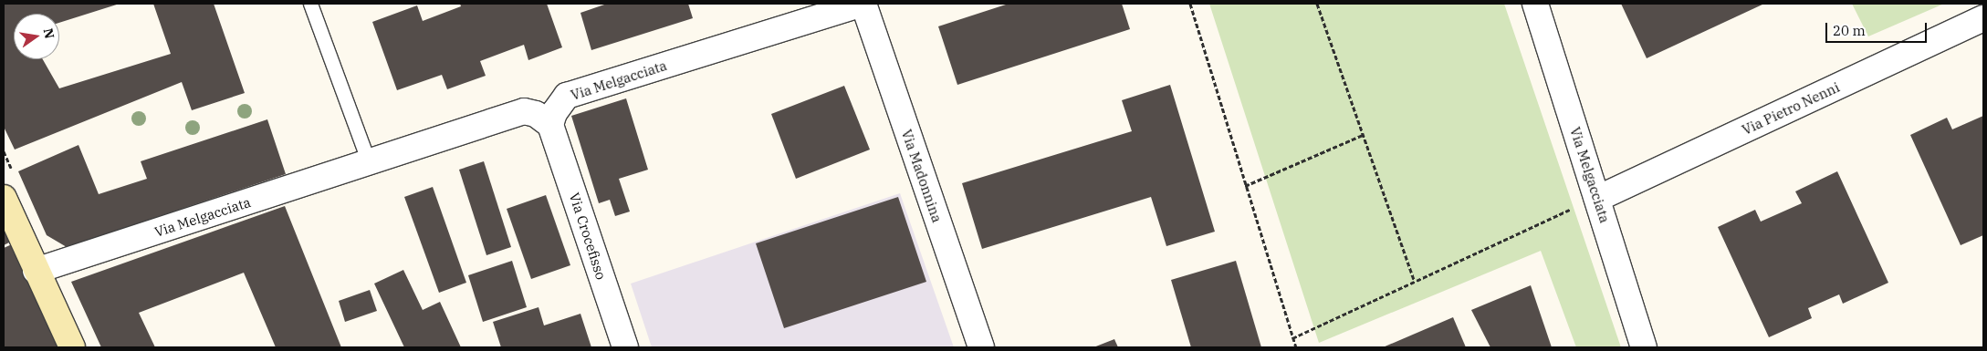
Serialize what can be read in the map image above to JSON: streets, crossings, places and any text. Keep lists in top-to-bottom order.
{
  "streets": {
    "street": [
      "Via Melgacciata",
      "Via Pietro Nenni",
      "Via Madonnina",
      "Via Crocefisso"
    ]
  },
  "crossings": [
    ["Via Melgacciata", "Via Pietro Nenni"],
    ["Via Melgacciata", "Via Madonnina"],
    ["Via Melgacciata", "Via Crocefisso"]
  ],
  "scale_bar": "20 m",
  "north": "right"
}
